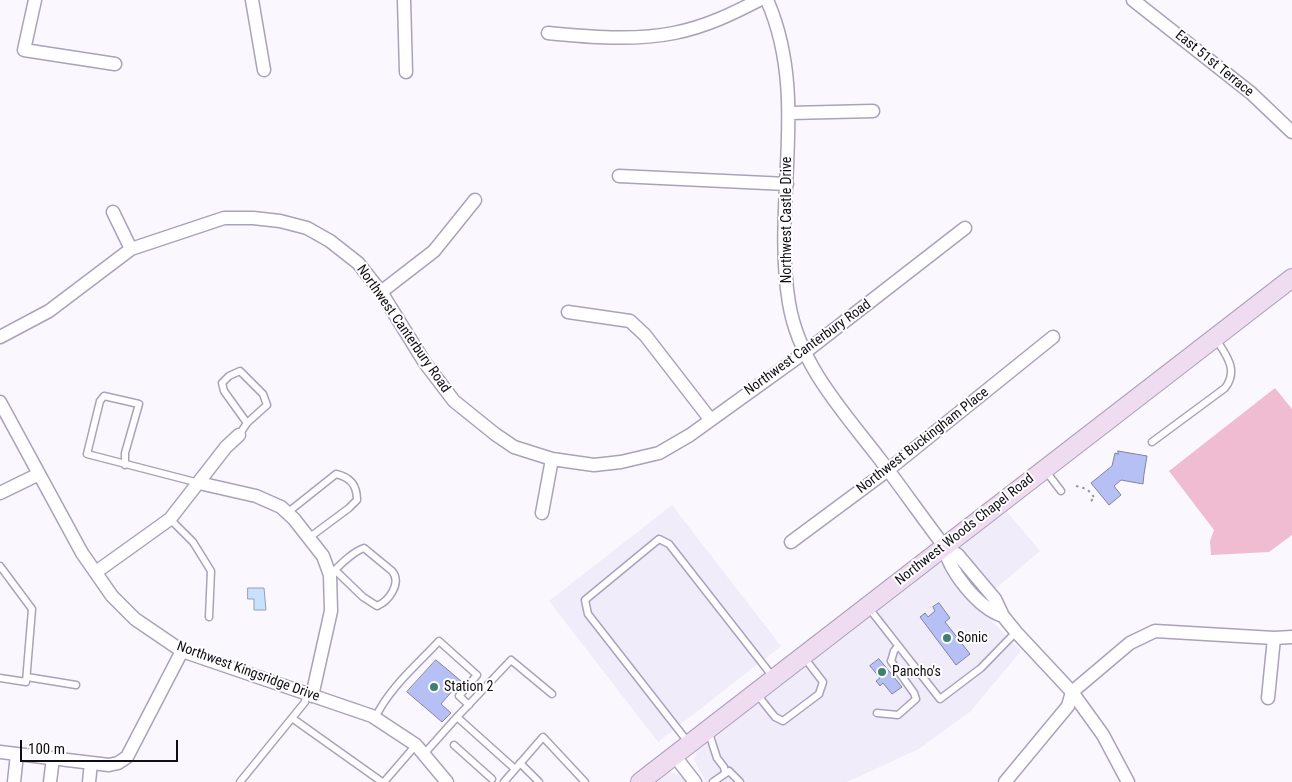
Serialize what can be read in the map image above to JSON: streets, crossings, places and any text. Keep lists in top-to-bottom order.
{
  "streets": {
    "main road": ["Northwest Woods Chapel Road"],
    "street": [
      "East 51st Terrace",
      "Northwest Castle Drive",
      "Northwest Canterbury Road",
      "Northwest Buckingham Place",
      "Northwest Kingsridge Drive"
    ]
  },
  "crossings": [
    ["Northwest Castle Drive", "Northwest Canterbury Road"],
    ["Northwest Castle Drive", "Northwest Buckingham Place"],
    ["Northwest Castle Drive", "Northwest Woods Chapel Road"]
  ],
  "places": ["Sonic", "Pancho's", "Station 2"],
  "scale_bar": "100 m"
}
